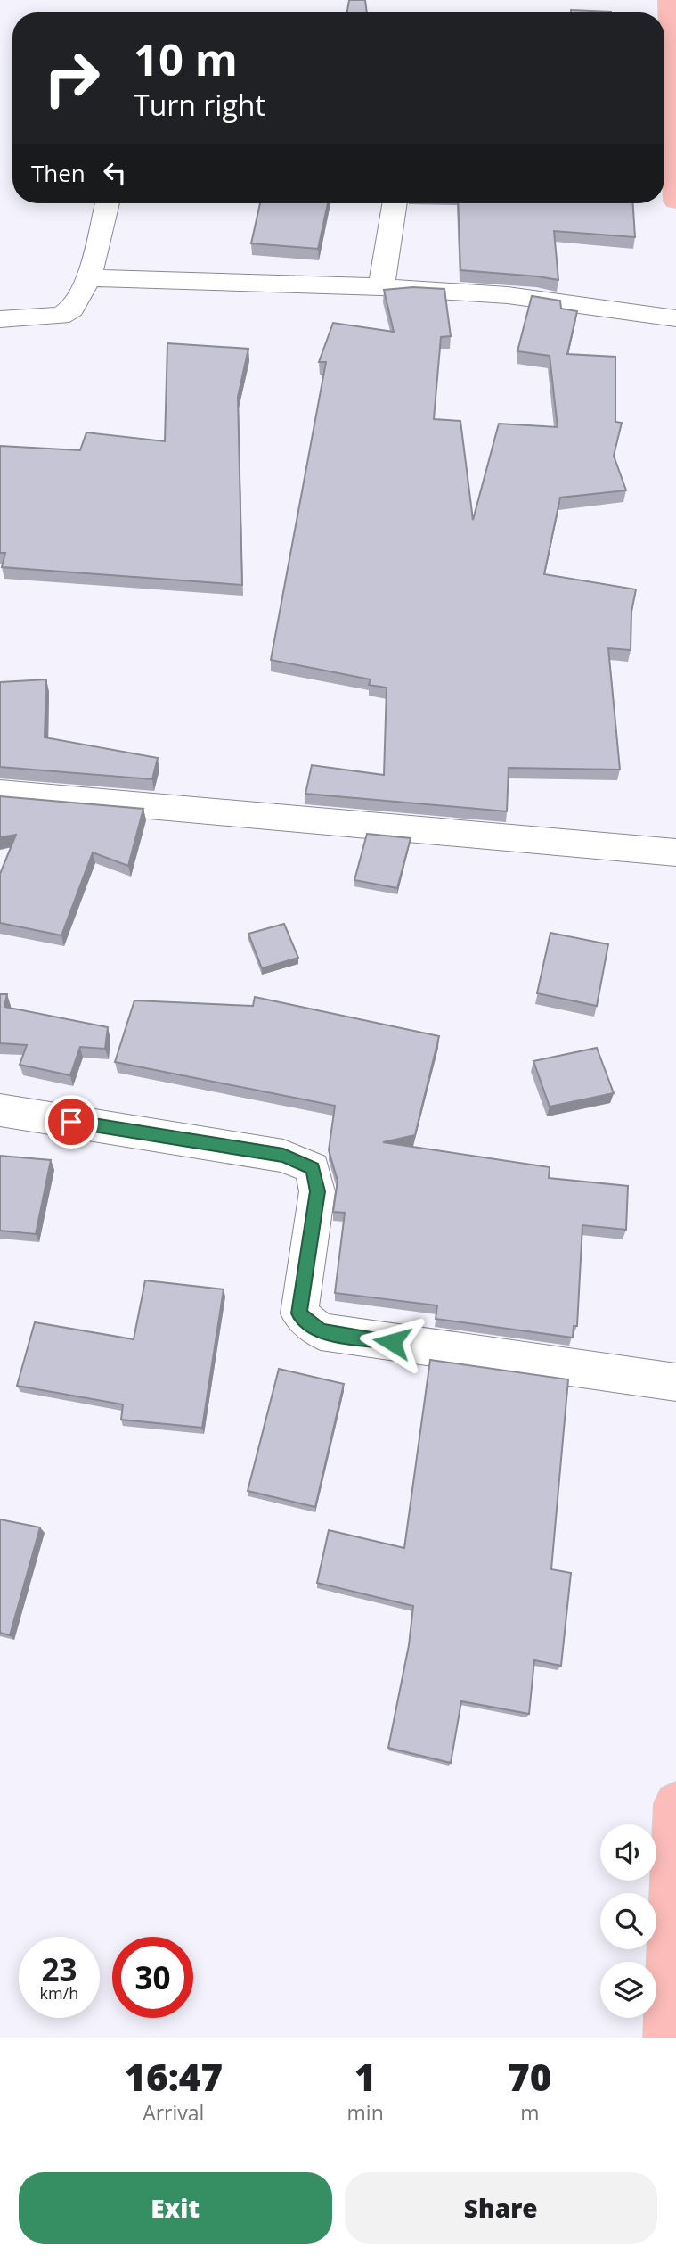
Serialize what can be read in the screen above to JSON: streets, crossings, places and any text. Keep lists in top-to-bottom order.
{
  "page": {
    "turn": ["10 m", "Turn right"],
    "then": "Then",
    "speed": "23 km/h",
    "limit": "30",
    "eta": [
      "16:47",
      "Arrival",
      "1",
      "min",
      "70",
      "m"
    ],
    "buttons": ["Exit", "Share"]
  }
}
